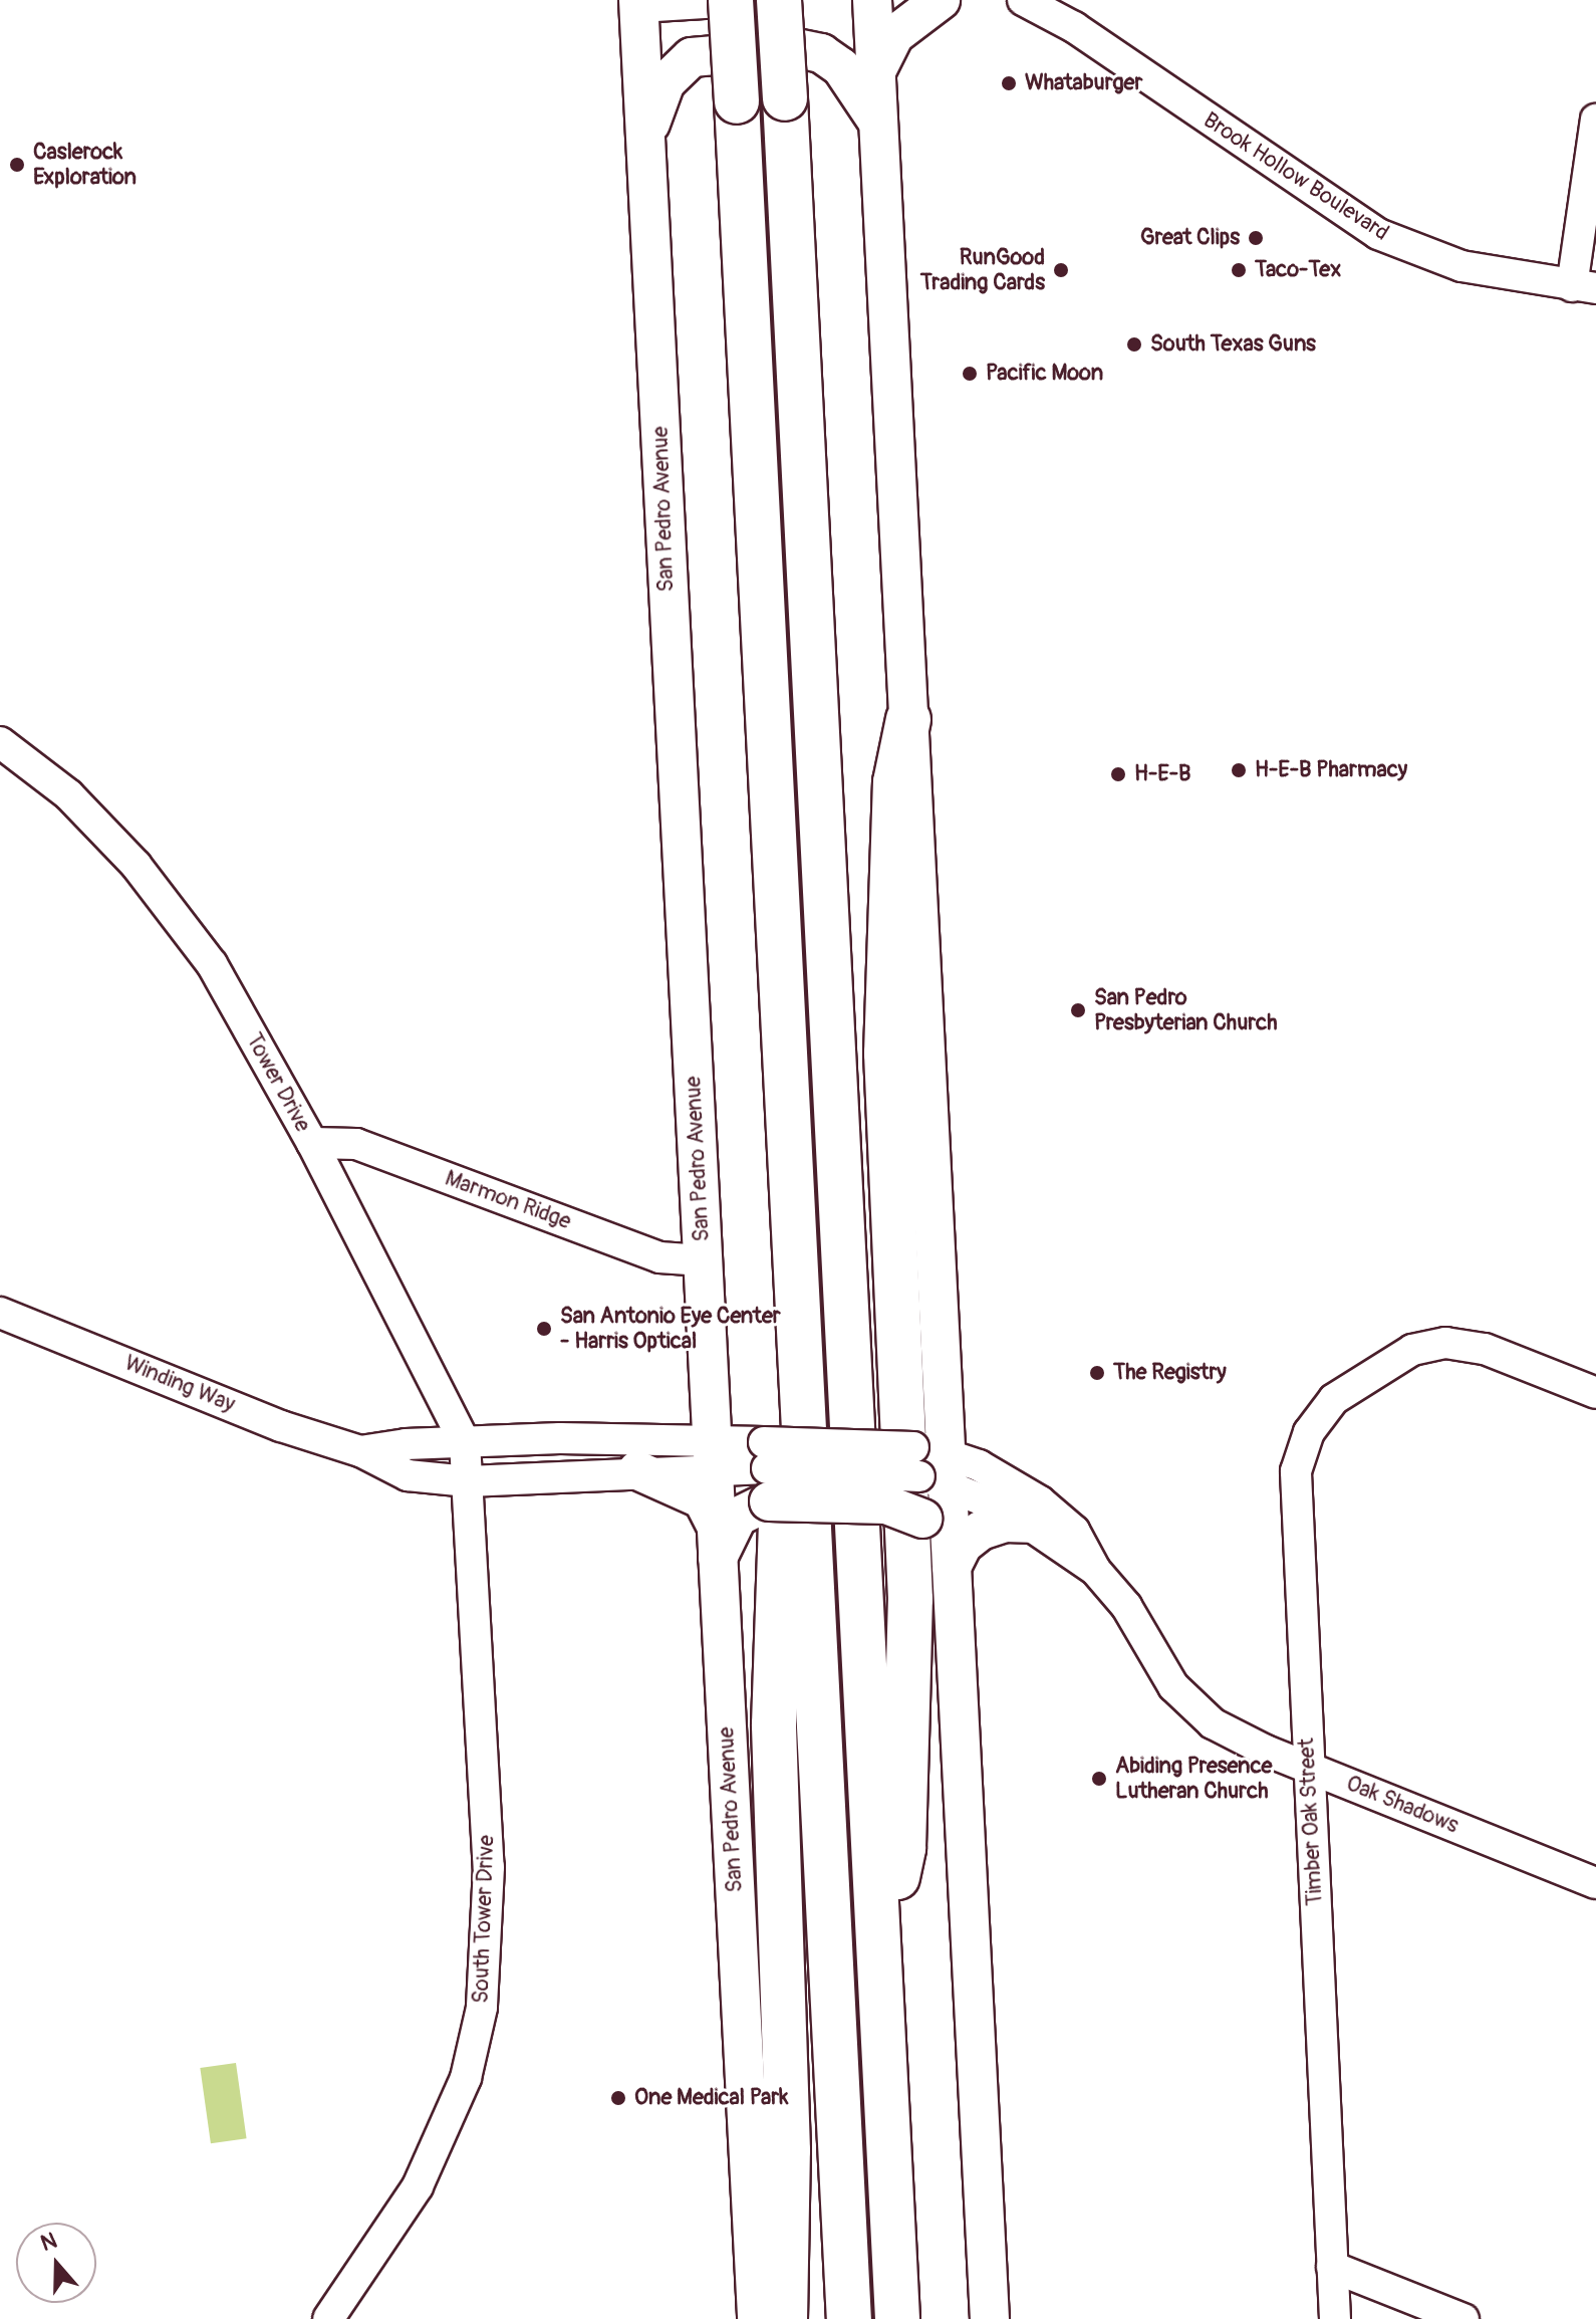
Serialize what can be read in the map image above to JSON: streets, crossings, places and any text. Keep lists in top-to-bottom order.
{
  "streets": {
    "main road": ["San Pedro Avenue"],
    "street": [
      "Brook Hollow Boulevard",
      "Tower Drive",
      "Marmon Ridge",
      "Winding Way",
      "Oak Shadows",
      "Timber Oak Street",
      "South Tower Drive"
    ]
  },
  "crossings": [
    ["San Pedro Avenue", "Marmon Ridge"],
    ["San Pedro Avenue", "Winding Way"],
    ["Tower Drive", "Marmon Ridge"],
    ["Tower Drive", "Winding Way"],
    ["Tower Drive", "South Tower Drive"],
    ["Winding Way", "South Tower Drive"],
    ["Oak Shadows", "Timber Oak Street"]
  ],
  "places": [
    "Whataburger",
    "Caslerock Exploration",
    "Great Clips",
    "RunGood Trading Cards",
    "Taco-Tex",
    "South Texas Guns",
    "Pacific Moon",
    "H-E-B Pharmacy",
    "H-E-B",
    "San Pedro Presbyterian Church",
    "San Antonio Eye Center - Harris Optical",
    "The Registry",
    "Abiding Presence Lutheran Church",
    "One Medical Park"
  ],
  "north": "top"
}
